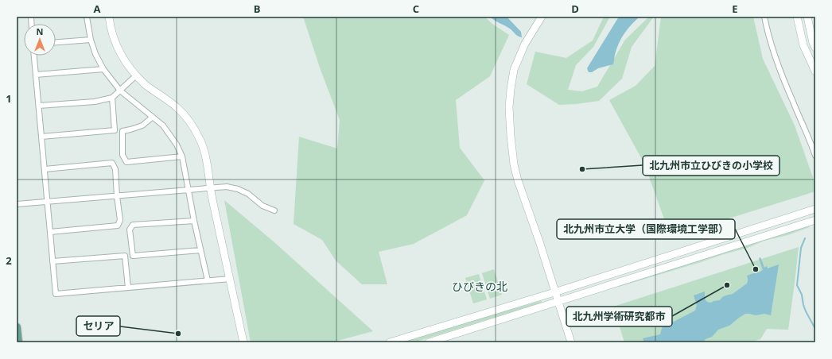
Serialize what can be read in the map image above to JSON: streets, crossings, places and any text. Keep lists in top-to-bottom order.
{
  "districts": ["ひびきの北"],
  "places": [
    "北九州市立ひびきの小学校",
    "北九州市立大学（国際環境工学部）",
    "北九州学術研究都市",
    "セリア"
  ],
  "north": "top",
  "grid": {
    "columns": [
      "A",
      "B",
      "C",
      "D",
      "E"
    ],
    "rows": ["1", "2"]
  }
}
